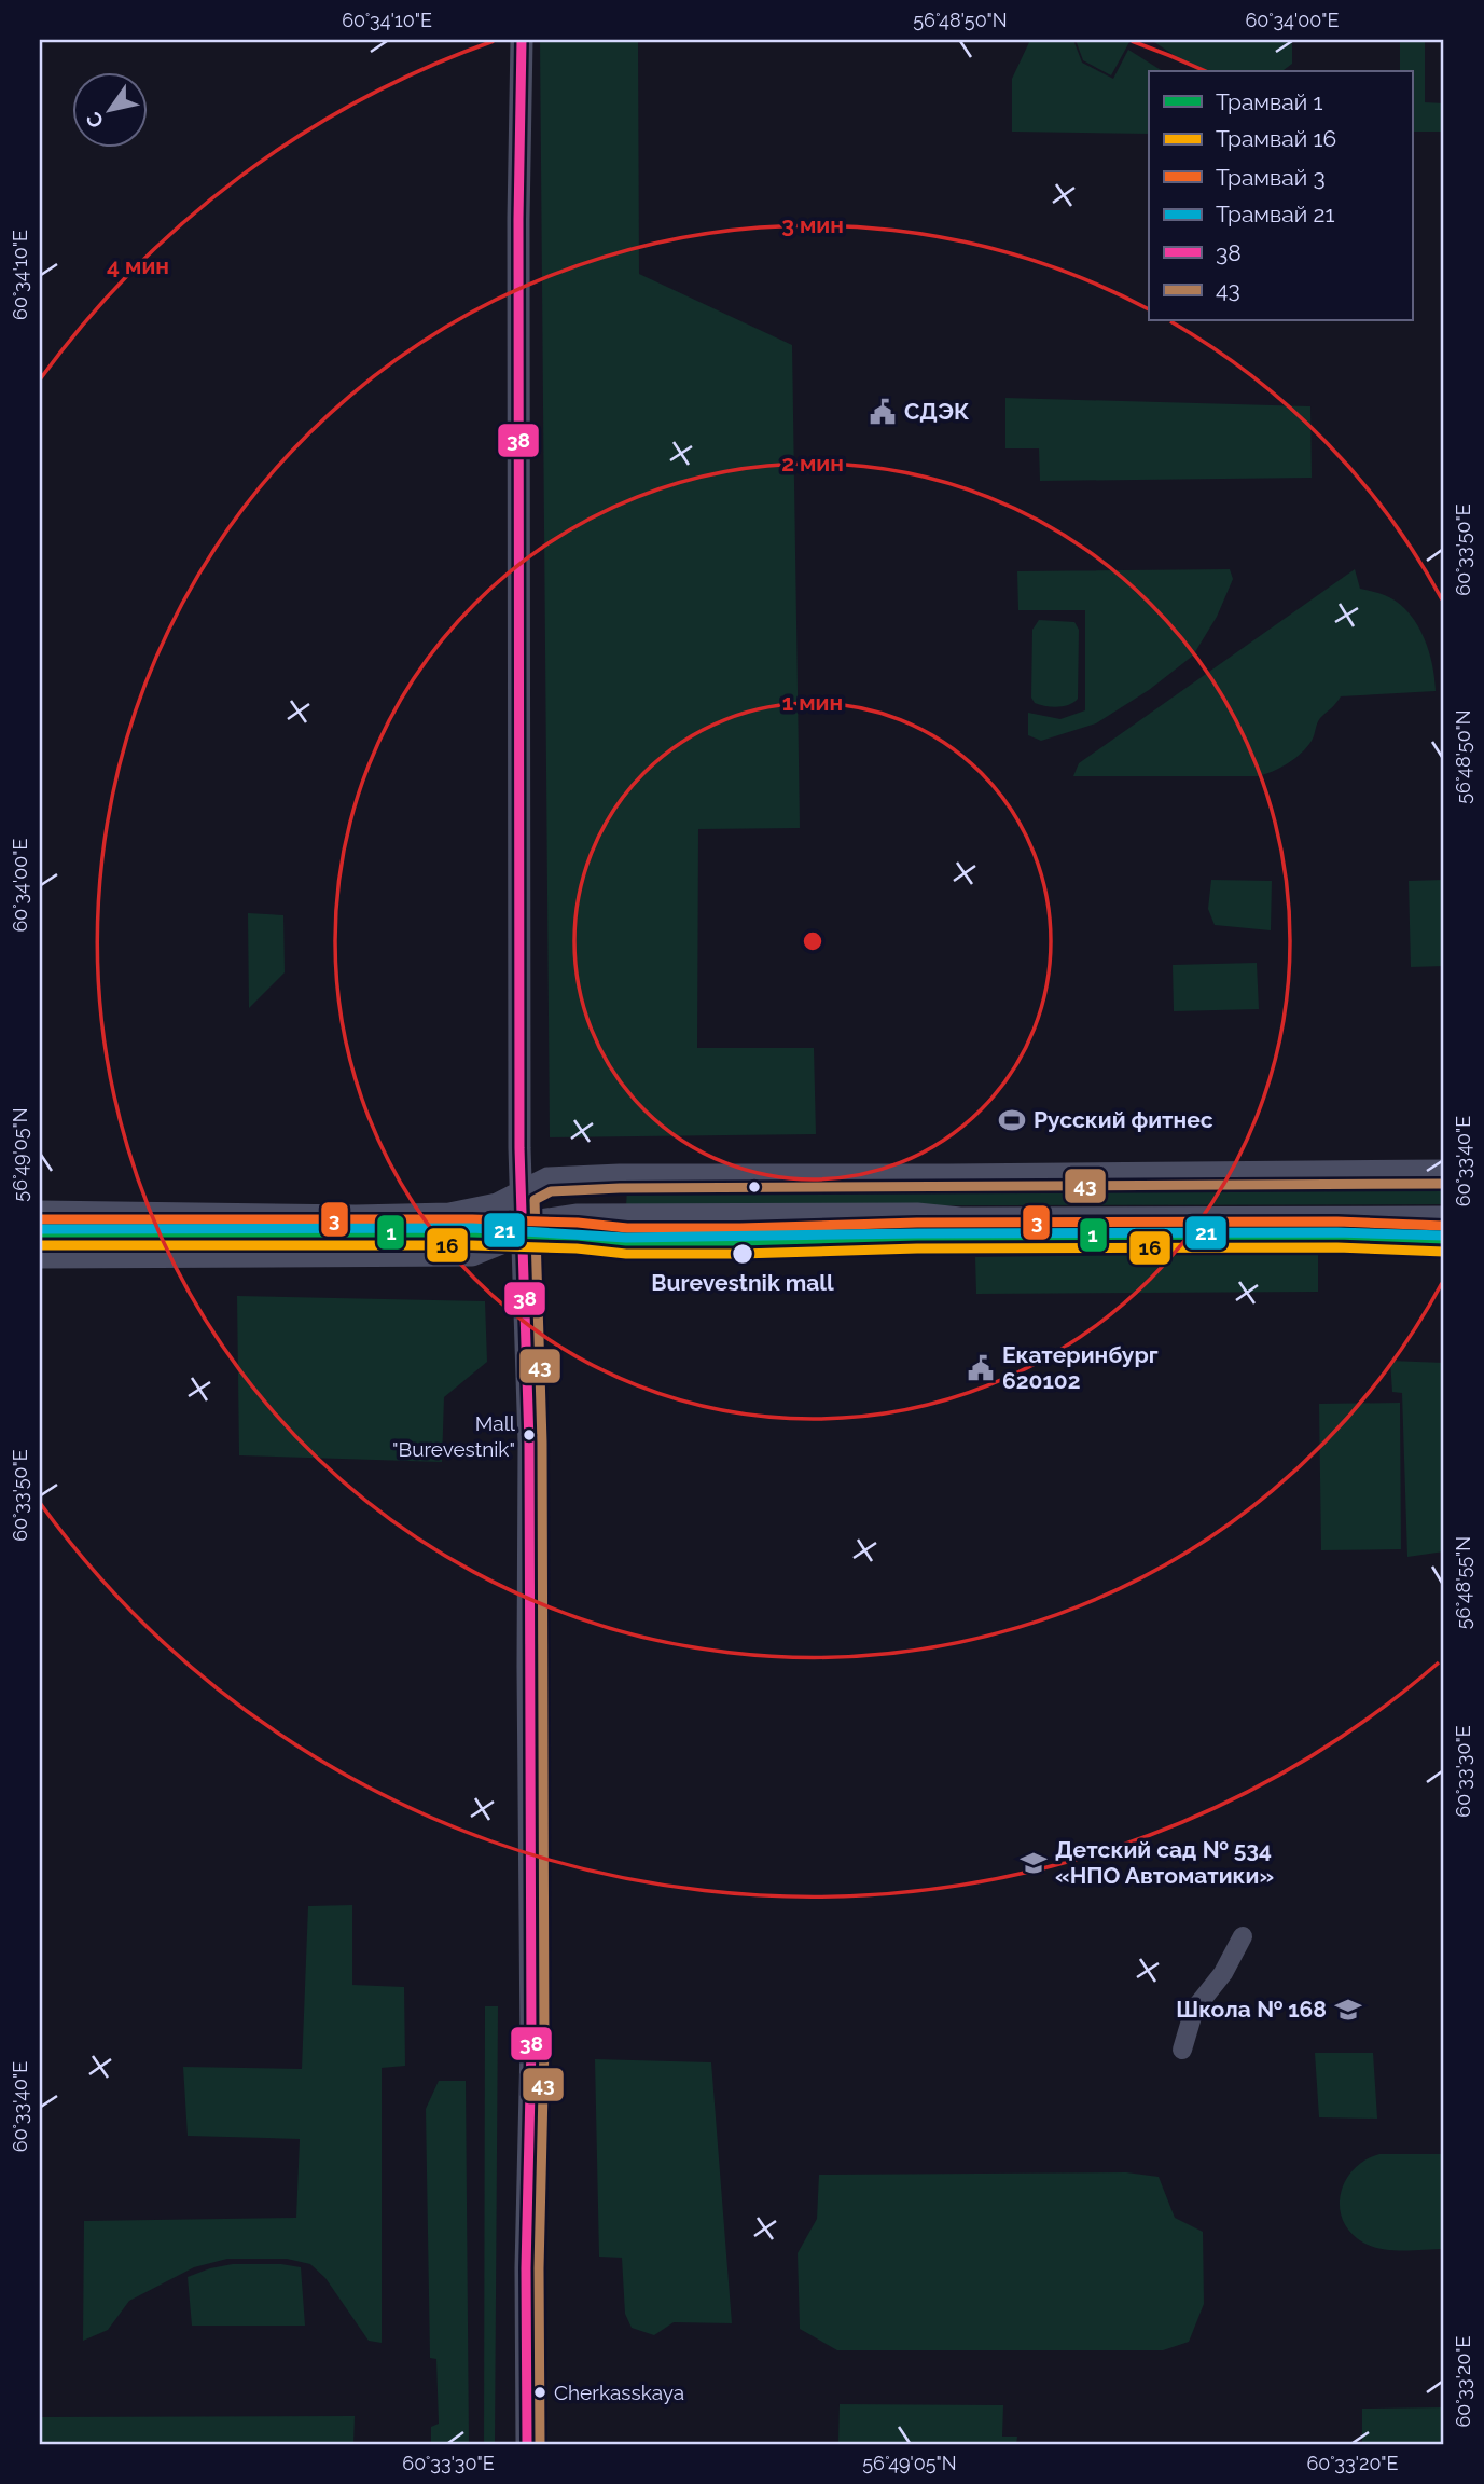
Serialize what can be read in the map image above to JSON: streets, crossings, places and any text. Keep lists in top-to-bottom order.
{
  "places": {
    "public building": ["СДЭК", "Екатеринбург 620102"],
    "sports": ["Русский фитнес"],
    "other": ["Burevestnik mall", "Mall \"Burevestnik\"", "Cherkasskaya"],
    "school or university": ["Детский сад № 534 «НПО Автоматики»", "Школа № 168"]
  },
  "lines": [
    "transit line 38",
    "transit line 43",
    "tram line 3",
    "tram line 21",
    "tram line 1",
    "tram line 16"
  ],
  "legend": [
    "Трамвай 1",
    "Трамвай 16",
    "Трамвай 3",
    "Трамвай 21",
    "38",
    "43"
  ],
  "north": "bottom left",
  "coordinates": [
    "60°34'10\"E",
    "56°48'50\"N",
    "60°34'00\"E",
    "60°33'50\"E",
    "56°49'05\"N",
    "60°33'40\"E",
    "56°48'55\"N",
    "60°33'30\"E",
    "60°33'20\"E"
  ],
  "rings": [
    "3 мин",
    "4 мин",
    "2 мин",
    "1 мин"
  ]
}
